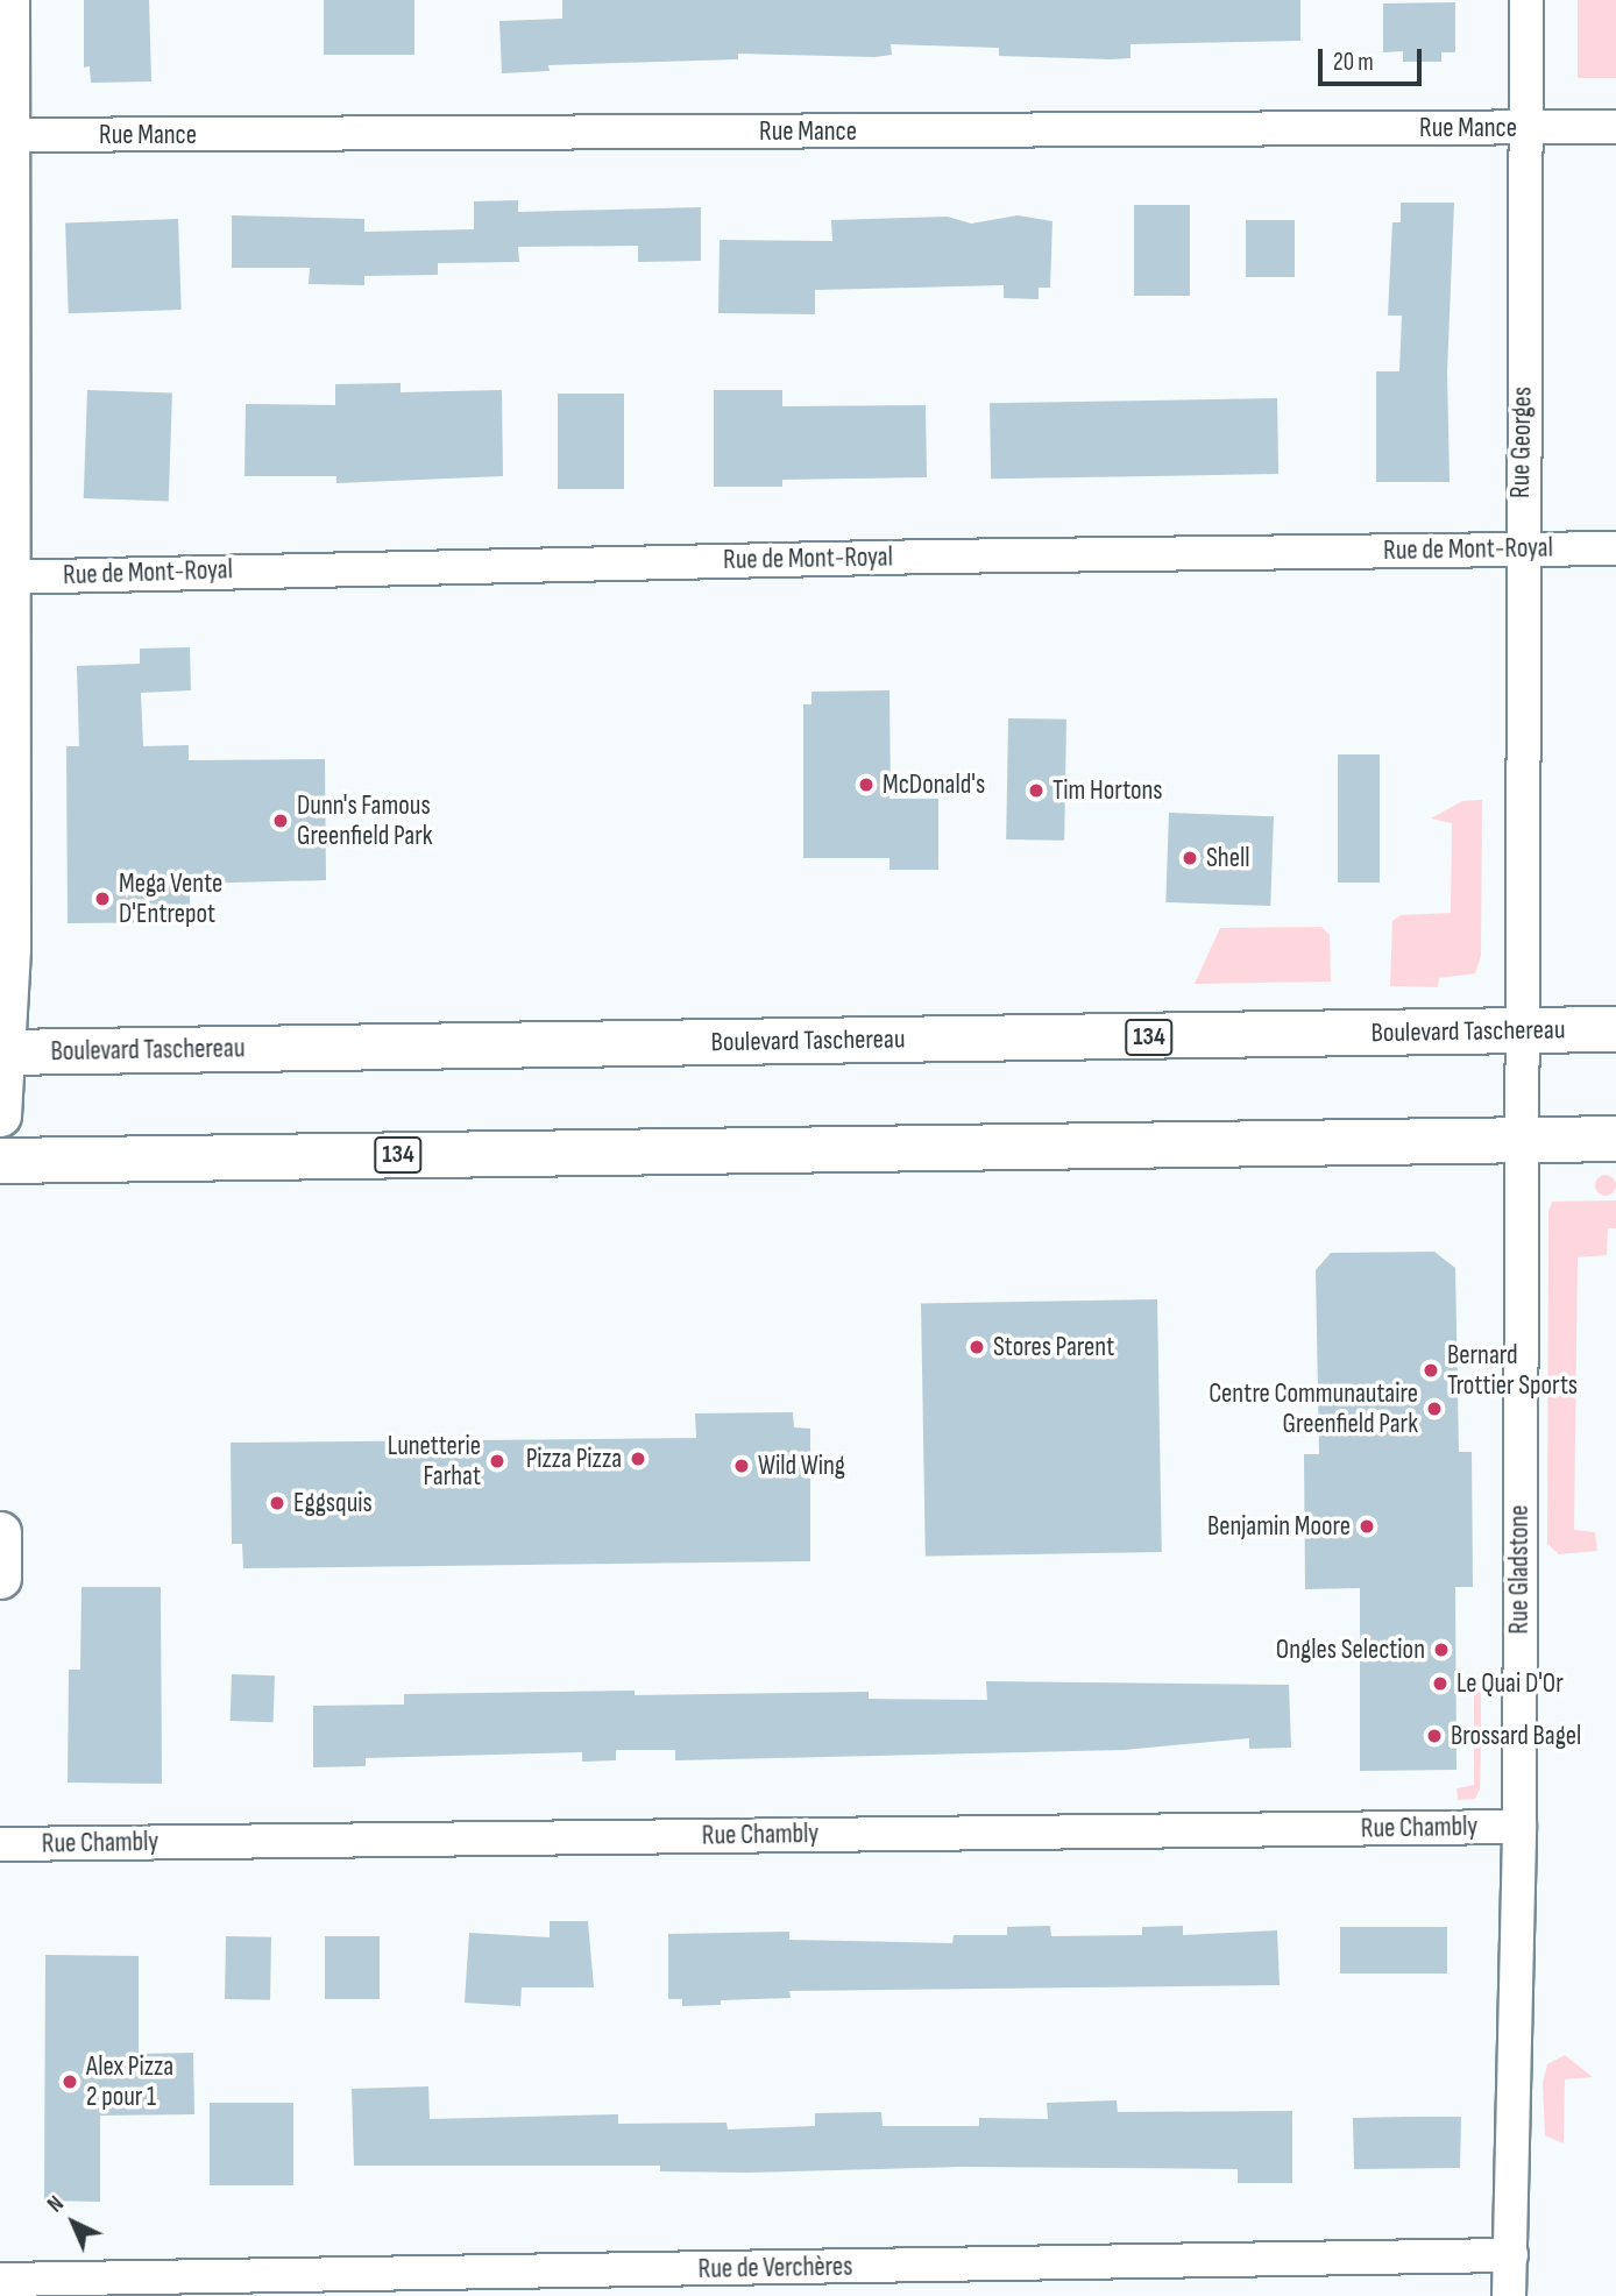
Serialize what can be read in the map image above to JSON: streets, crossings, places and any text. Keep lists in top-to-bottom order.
{
  "streets": {
    "main road": ["Boulevard Taschereau", "134"],
    "street": [
      "Rue Mance",
      "Rue Georges",
      "Rue de Mont-Royal",
      "Rue Gladstone",
      "Rue Chambly",
      "Rue de Verchères"
    ]
  },
  "crossings": [
    ["Rue Mance", "Rue Georges"],
    ["Rue Georges", "Rue de Mont-Royal"],
    ["Rue Georges", "Boulevard Taschereau"],
    ["Rue Georges", "Rue Gladstone"],
    ["Boulevard Taschereau", "Rue Gladstone"],
    ["134", "Rue Gladstone"],
    ["Rue Gladstone", "Rue Chambly"],
    ["Rue Gladstone", "Rue de Verchères"]
  ],
  "places": [
    "McDonald's",
    "Tim Hortons",
    "Dunn's Famous Greenfield Park",
    "Shell",
    "Mega Vente D'Entrepot",
    "Stores Parent",
    "Bernard Trottier Sports",
    "Centre Communautaire Greenfield Park",
    "Pizza Pizza",
    "Lunetterie Farhat",
    "Wild Wing",
    "Eggsquis",
    "Benjamin Moore",
    "Ongles Selection",
    "Le Quai D'Or",
    "Brossard Bagel",
    "Alex Pizza 2 pour 1"
  ],
  "scale_bar": "20 m",
  "north": "top left"
}
